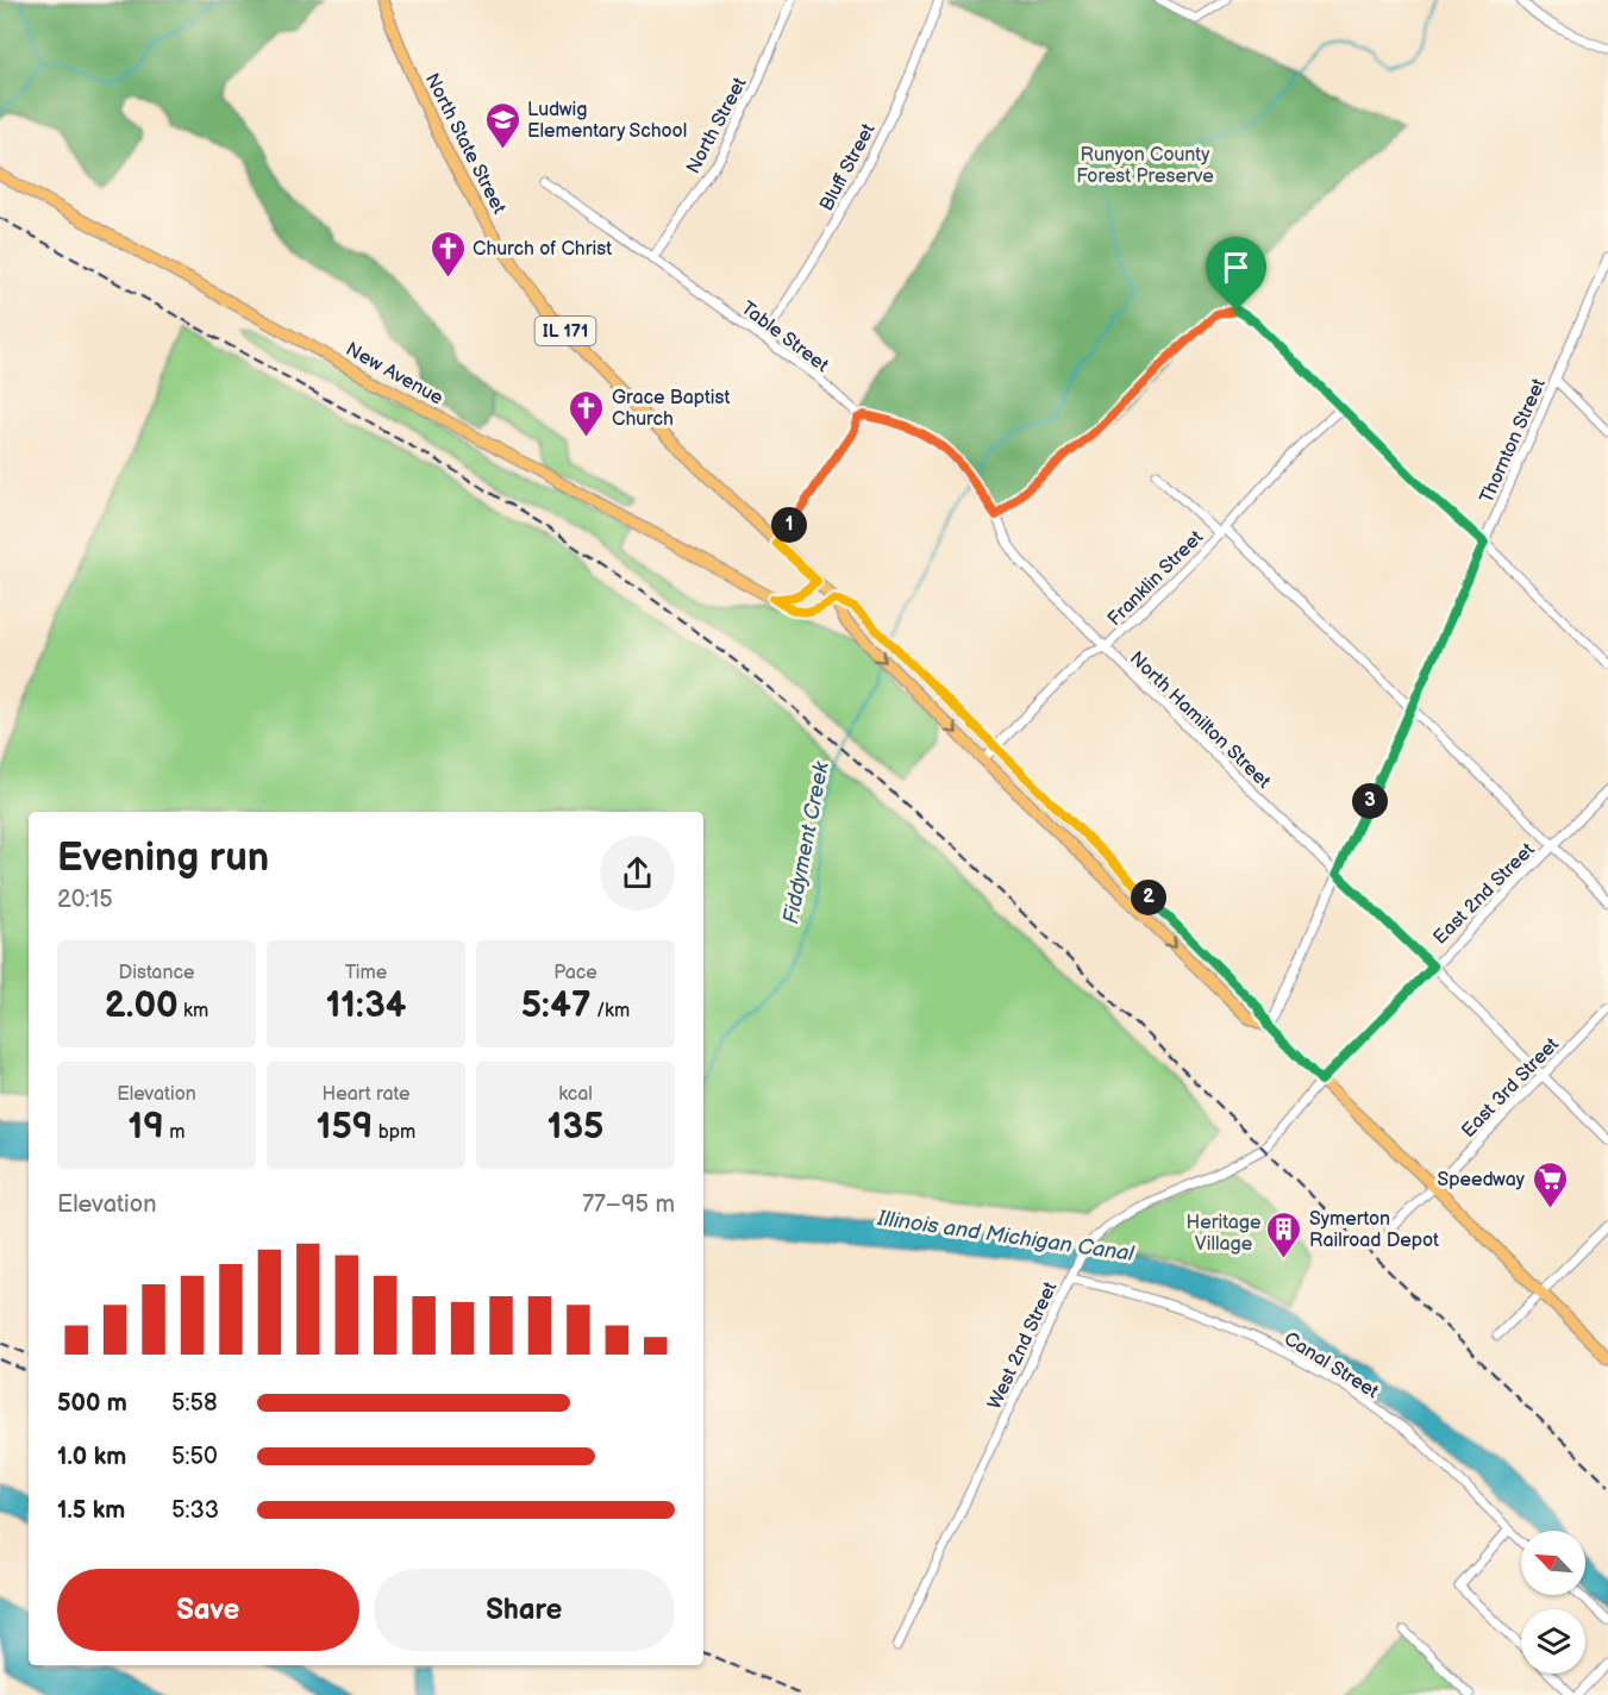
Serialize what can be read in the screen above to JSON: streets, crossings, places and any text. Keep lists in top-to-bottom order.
{
  "streets": {
    "main road": ["North State Street", "IL 171", "New Avenue"],
    "street": [
      "North Street",
      "Bluff Street",
      "Table Street",
      "Thornton Street",
      "Franklin Street",
      "North Hamilton Street",
      "East 2nd Street",
      "East 3rd Street",
      "West 2nd Street",
      "Canal Street"
    ]
  },
  "crossings": [
    ["North Street", "Table Street"],
    ["North State Street", "IL 171"],
    ["North State Street", "New Avenue"],
    ["North State Street", "Thornton Street"],
    ["North State Street", "Franklin Street"],
    ["Bluff Street", "Table Street"],
    ["IL 171", "Thornton Street"],
    ["IL 171", "East 2nd Street"],
    ["IL 171", "East 3rd Street"],
    ["IL 171", "West 2nd Street"],
    ["Thornton Street", "North Hamilton Street"],
    ["Franklin Street", "North Hamilton Street"],
    ["North Hamilton Street", "East 2nd Street"],
    ["North Hamilton Street", "East 3rd Street"],
    ["East 2nd Street", "West 2nd Street"],
    ["West 2nd Street", "Canal Street"]
  ],
  "water": ["Fiddyment Creek", "Illinois and Michigan Canal"],
  "parks": ["Runyon County Forest Preserve", "Heritage Village"],
  "places": {
    "school or university": ["Ludwig Elementary School"],
    "church": ["Church of Christ", "Grace Baptist Church"],
    "supermarket": ["Speedway"],
    "building": ["Symerton Railroad Depot"]
  },
  "north": "top left",
  "page": {
    "pins": ["1", "3", "2"],
    "heading": ["Evening run", "20:15"],
    "stats": [
      ["Distance", "2.00 km"],
      ["Time", "11:34"],
      ["Pace", "5:47 /km"],
      ["Elevation", "19 m"],
      ["Heart rate", "159 bpm"],
      ["kcal", "135"]
    ],
    "chart": ["Elevation", "77–95 m"],
    "list": [
      {
        "name": "500 m",
        "note": "5:58"
      },
      {
        "name": "1.0 km",
        "note": "5:50"
      },
      {
        "name": "1.5 km",
        "note": "5:33"
      }
    ],
    "buttons": ["Save", "Share"]
  }
}
